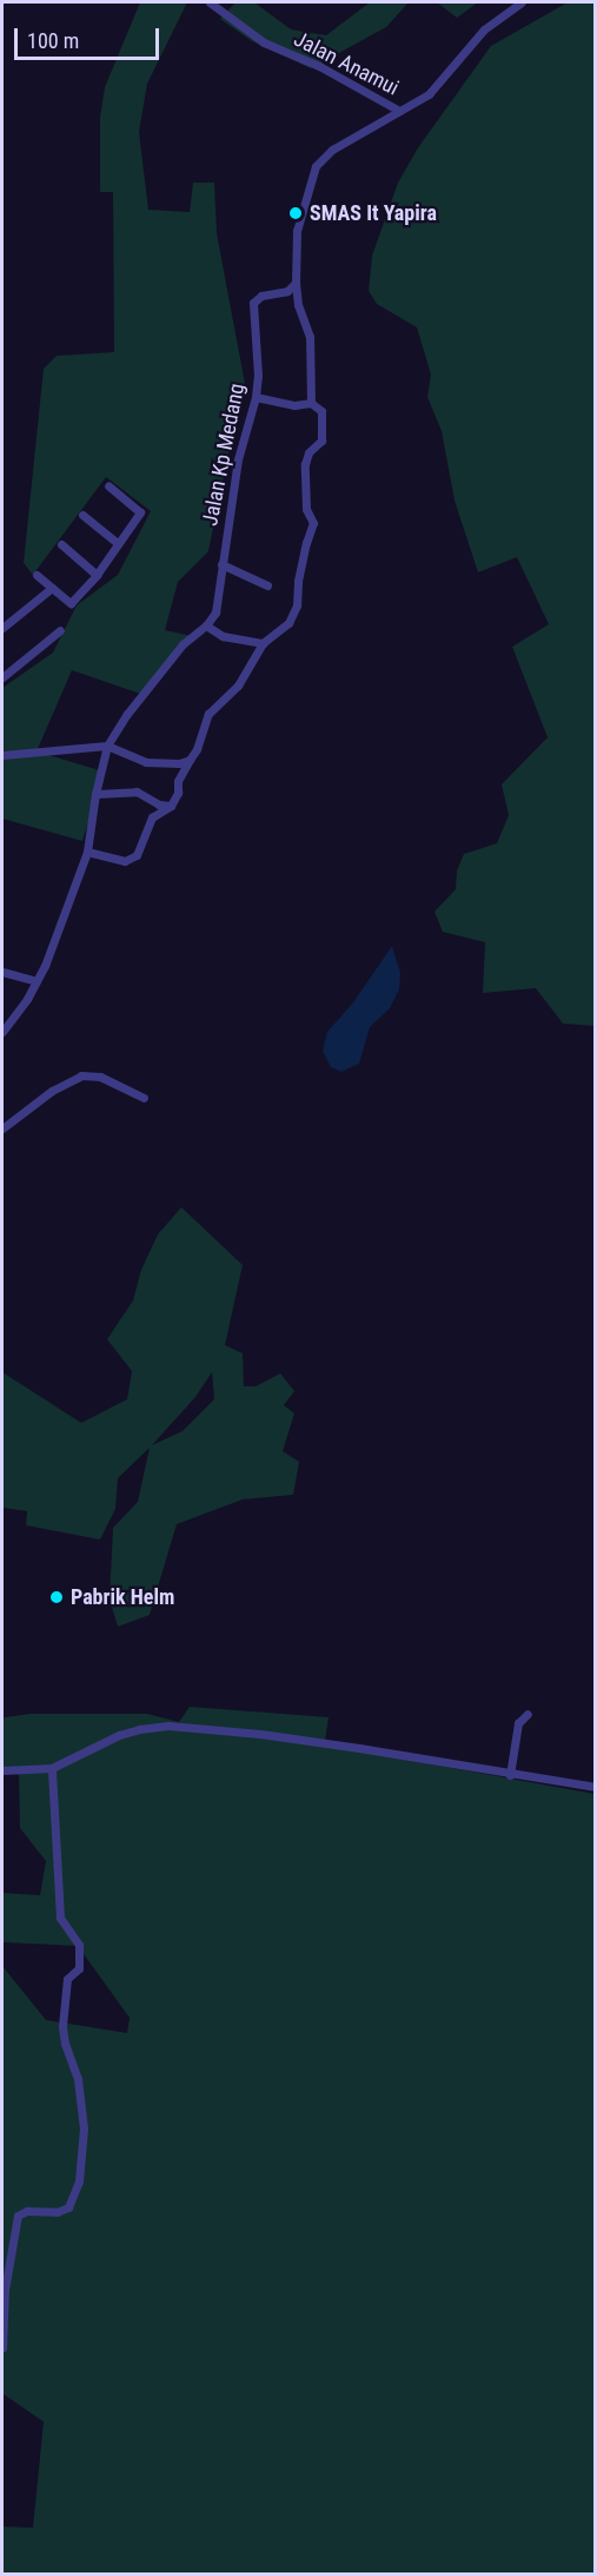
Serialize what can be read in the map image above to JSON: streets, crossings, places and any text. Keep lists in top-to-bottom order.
{
  "streets": {
    "street": ["Jalan Anamui", "Jalan Kp Medang"]
  },
  "places": ["SMAS It Yapira", "Pabrik Helm"],
  "scale_bar": "100 m"
}
